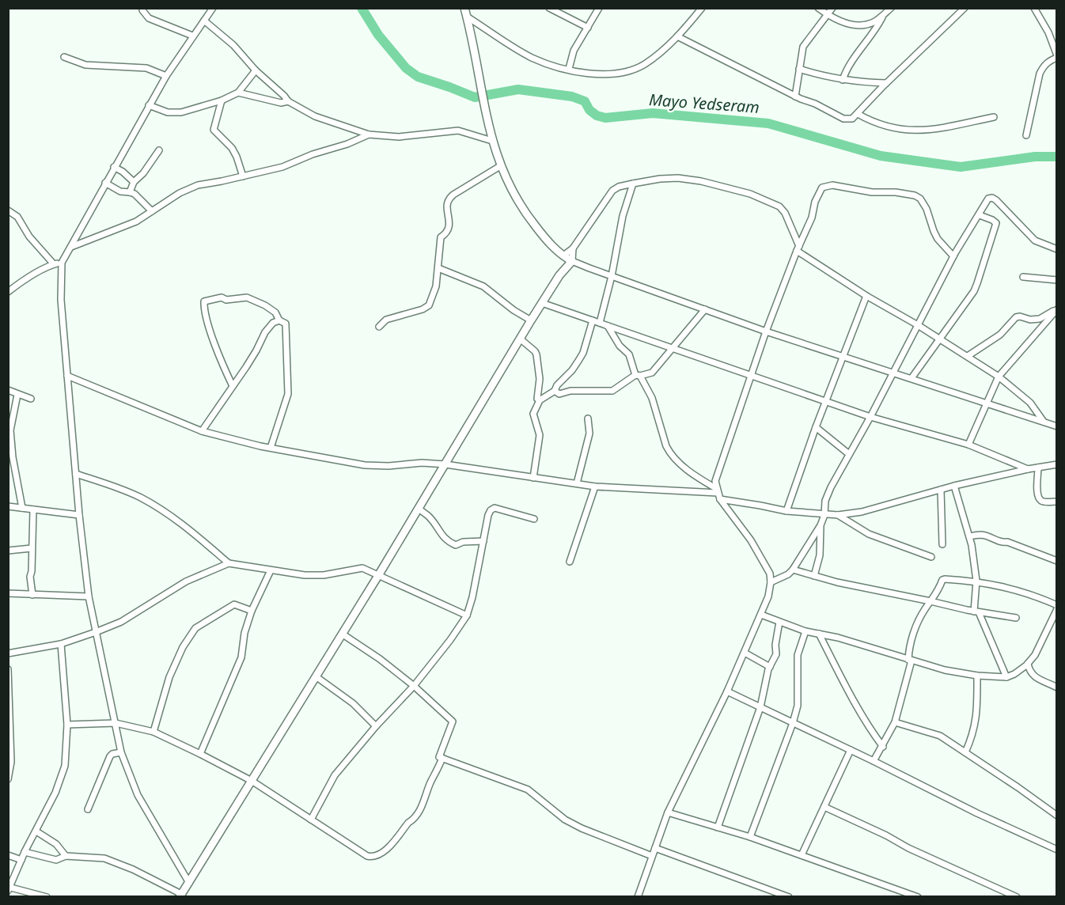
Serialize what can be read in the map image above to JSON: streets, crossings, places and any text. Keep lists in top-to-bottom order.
{
  "water": ["Mayo Yedseram"]
}
